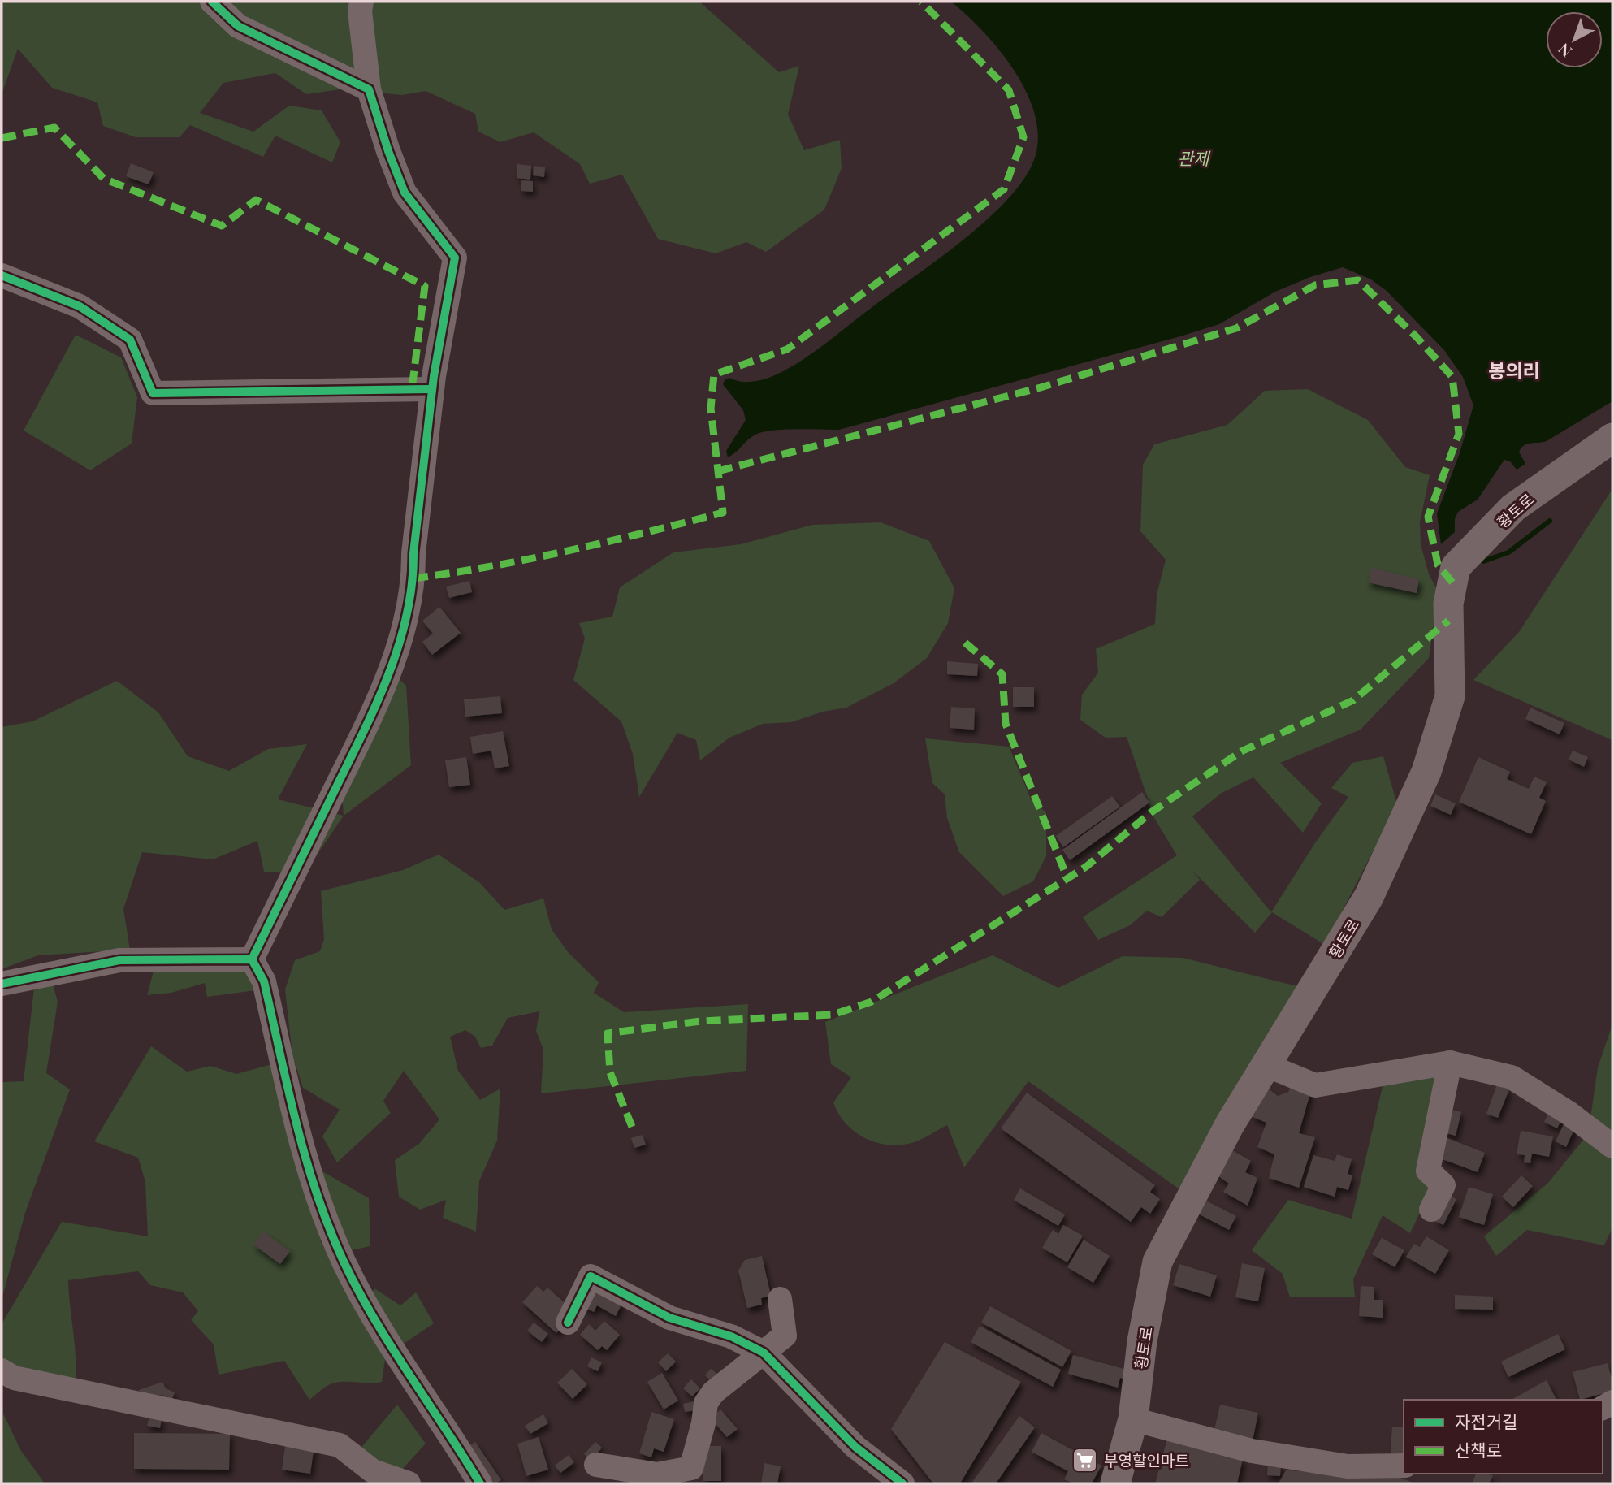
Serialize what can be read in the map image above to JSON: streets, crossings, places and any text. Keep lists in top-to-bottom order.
{
  "streets": {
    "main road": ["황토로"]
  },
  "districts": ["봉의리"],
  "water": ["관제"],
  "places": {
    "supermarket": ["부영할인마트"]
  },
  "legend": ["자전거길", "산책로"],
  "north": "bottom left"
}
